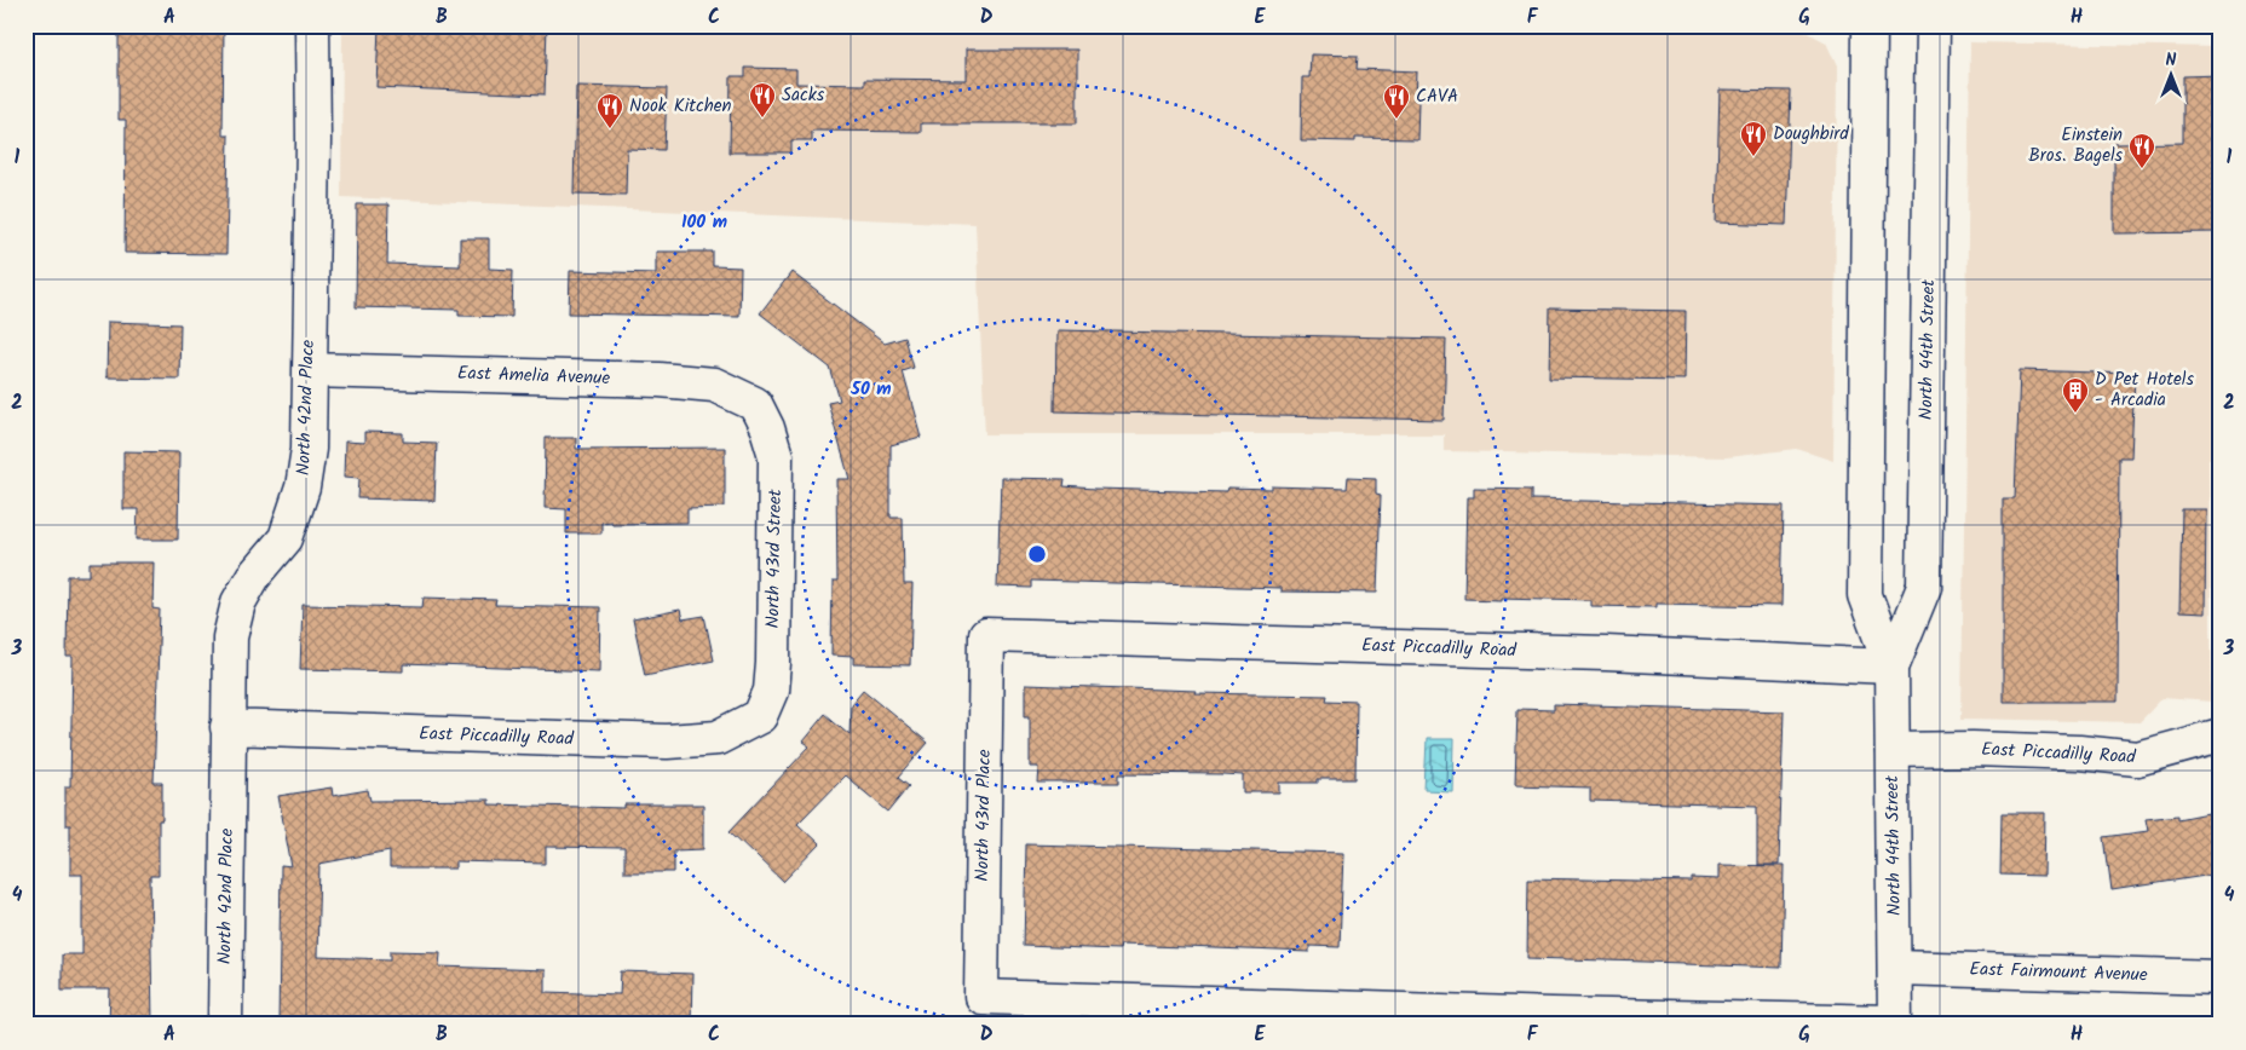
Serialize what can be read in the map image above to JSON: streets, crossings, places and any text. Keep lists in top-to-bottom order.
{
  "streets": {
    "street": [
      "North 44th Street",
      "East Amelia Avenue",
      "North 42nd Place",
      "North 43rd Street",
      "East Piccadilly Road",
      "North 43rd Place",
      "East Fairmount Avenue"
    ]
  },
  "crossings": [
    ["North 44th Street", "East Piccadilly Road"],
    ["North 44th Street", "North 43rd Place"],
    ["North 44th Street", "East Fairmount Avenue"],
    ["East Amelia Avenue", "North 42nd Place"],
    ["East Amelia Avenue", "North 43rd Street"],
    ["North 42nd Place", "East Piccadilly Road"],
    ["North 43rd Street", "East Piccadilly Road"],
    ["East Piccadilly Road", "North 43rd Place"]
  ],
  "places": {
    "restaurant": [
      "Sacks",
      "CAVA",
      "Nook Kitchen",
      "Doughbird",
      "Einstein Bros. Bagels"
    ],
    "building": ["D Pet Hotels - Arcadia"]
  },
  "north": "top",
  "grid": {
    "columns": [
      "A",
      "B",
      "C",
      "D",
      "E",
      "F",
      "G",
      "H"
    ],
    "rows": [
      "1",
      "2",
      "3",
      "4"
    ]
  },
  "rings": ["100 m", "50 m"]
}
